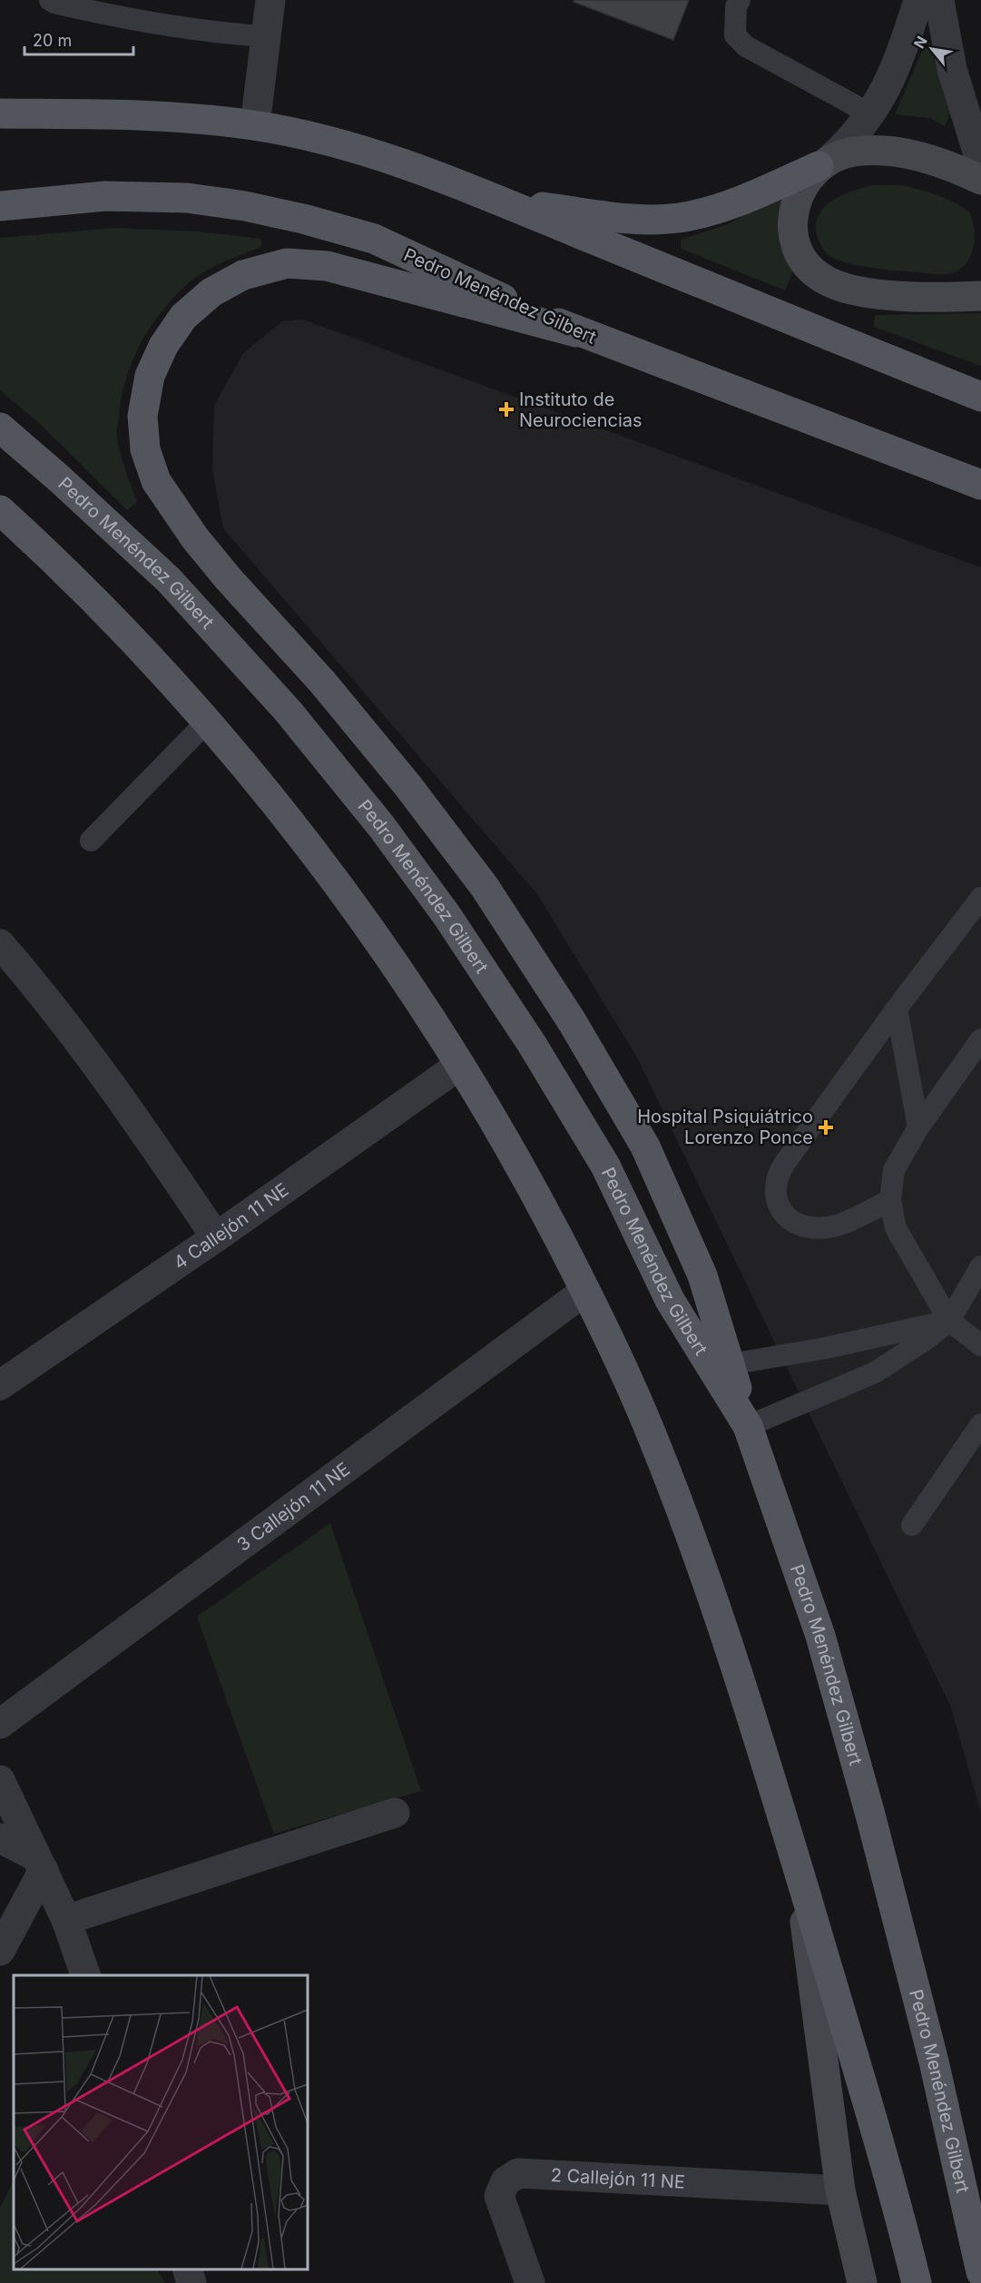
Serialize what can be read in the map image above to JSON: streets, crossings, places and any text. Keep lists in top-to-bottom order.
{
  "streets": {
    "main road": ["Pedro Menéndez Gilbert"],
    "street": ["4 Callejón 11 NE", "3 Callejón 11 NE", "2 Callejón 11 NE"]
  },
  "places": {
    "health": ["Instituto de Neurociencias", "Hospital Psiquiátrico Lorenzo Ponce"]
  },
  "scale_bar": "20 m",
  "north": "top left"
}
